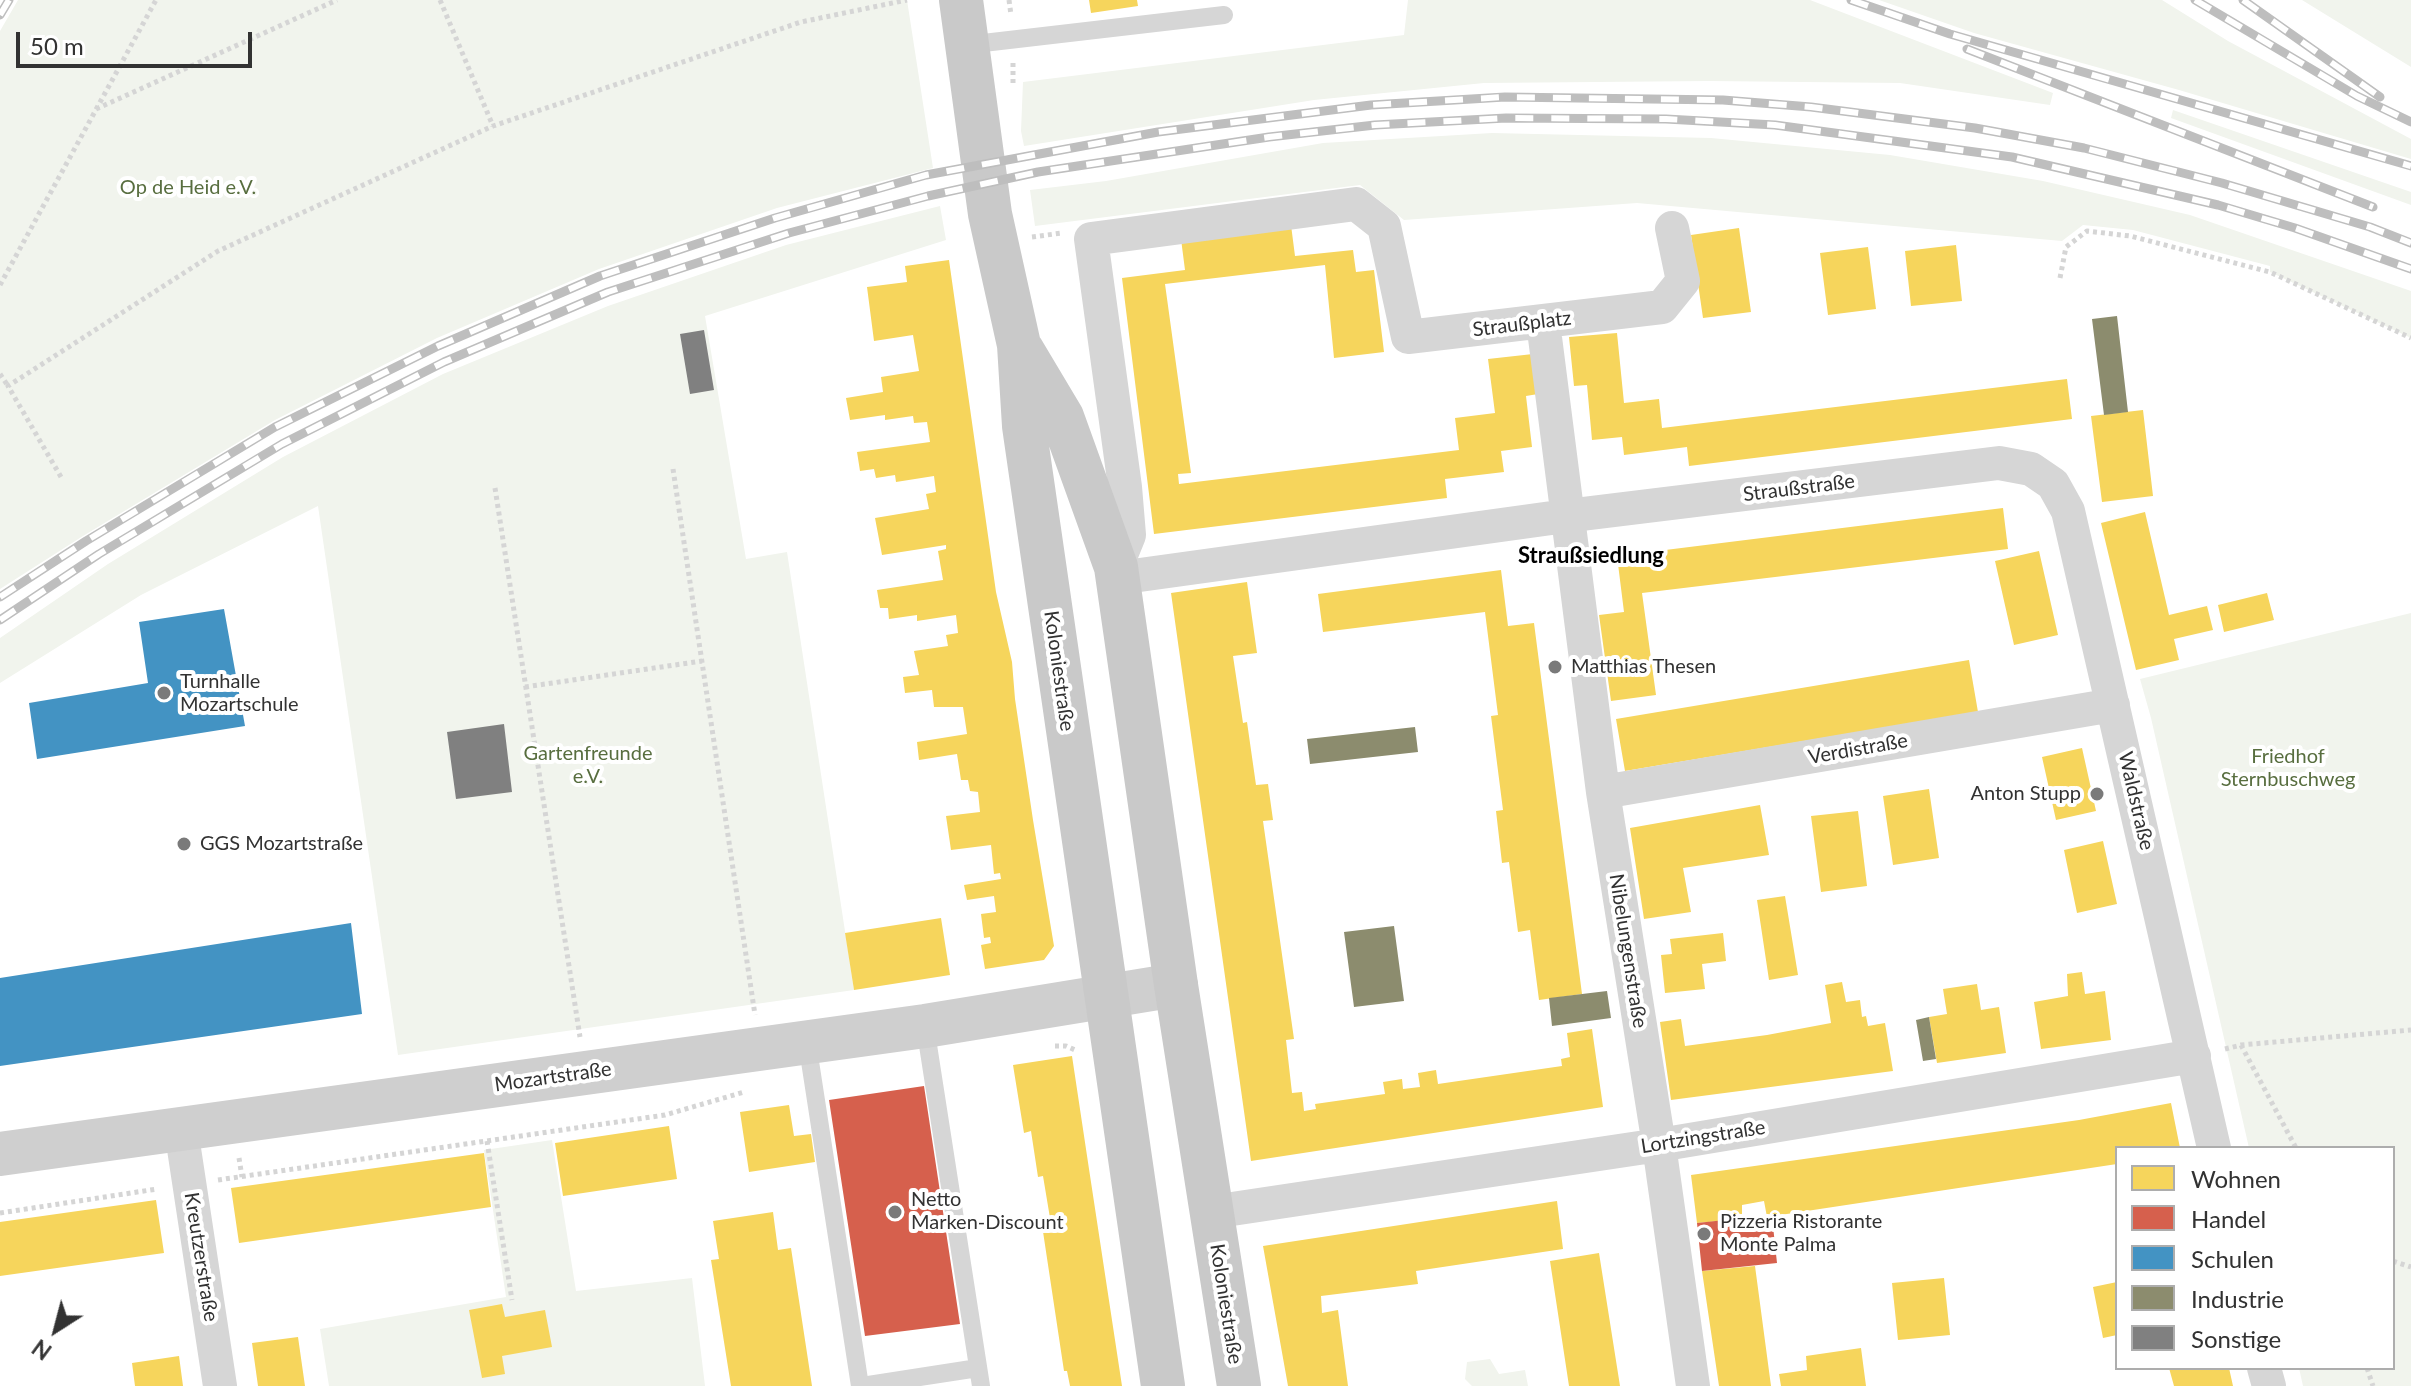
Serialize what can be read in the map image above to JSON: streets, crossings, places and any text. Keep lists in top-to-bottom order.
{
  "streets": {
    "main road": ["Koloniestraße"],
    "street": [
      "Straußplatz",
      "Straußstraße",
      "Verdistraße",
      "Waldstraße",
      "Nibelungenstraße",
      "Mozartstraße",
      "Lortzingstraße",
      "Kreutzerstraße"
    ]
  },
  "crossings": [
    ["Straußplatz", "Koloniestraße"],
    ["Straußstraße", "Koloniestraße"],
    ["Straußstraße", "Waldstraße"],
    ["Straußstraße", "Nibelungenstraße"],
    ["Koloniestraße", "Mozartstraße"],
    ["Koloniestraße", "Lortzingstraße"],
    ["Verdistraße", "Waldstraße"],
    ["Verdistraße", "Nibelungenstraße"],
    ["Waldstraße", "Lortzingstraße"],
    ["Nibelungenstraße", "Lortzingstraße"],
    ["Mozartstraße", "Kreutzerstraße"]
  ],
  "districts": ["Straußsiedlung"],
  "parks": ["Op de Heid e.V.", "Gartenfreunde e.V.", "Friedhof Sternbuschweg"],
  "places": [
    "Matthias Thesen",
    "Turnhalle Mozartschule",
    "Anton Stupp",
    "GGS Mozartstraße",
    "Netto Marken-Discount",
    "Pizzeria Ristorante Monte Palma"
  ],
  "legend": [
    "Wohnen",
    "Handel",
    "Schulen",
    "Industrie",
    "Sonstige"
  ],
  "scale_bar": "50 m",
  "north": "bottom left"
}
